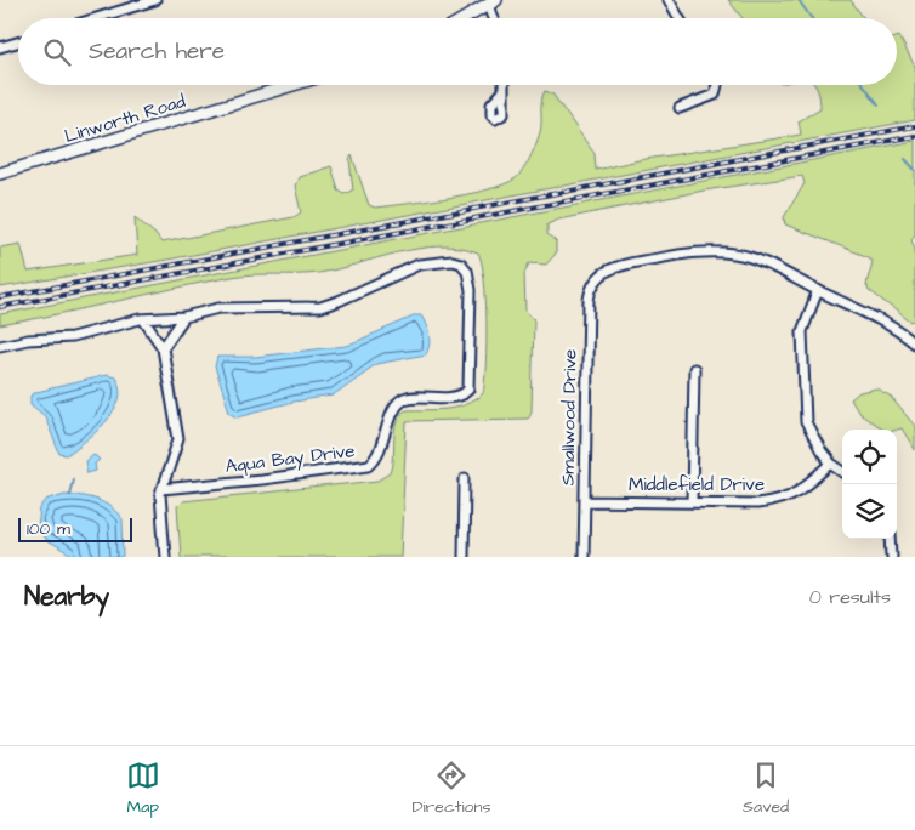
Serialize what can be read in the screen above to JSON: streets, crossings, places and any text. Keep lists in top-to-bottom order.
{
  "streets": {
    "main road": ["Linworth Road"],
    "street": ["Smallwood Drive", "Aqua Bay Drive", "Middlefield Drive"]
  },
  "crossings": [
    ["Smallwood Drive", "Middlefield Drive"]
  ],
  "scale_bar": "100 m",
  "page": {
    "search": "Search here",
    "scale": "100 m",
    "heading": ["Nearby", "0 results"],
    "nav": ["Map", "Directions", "Saved"]
  }
}
